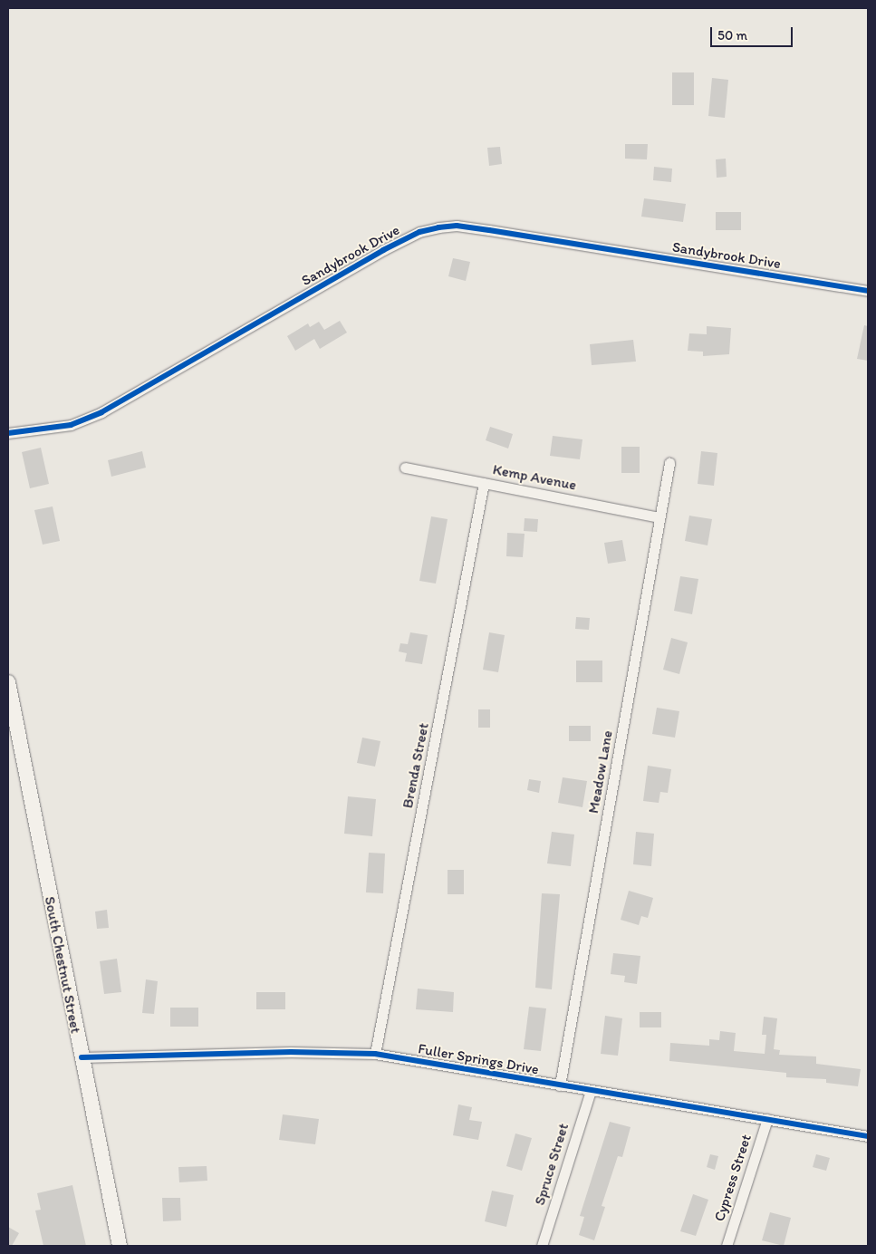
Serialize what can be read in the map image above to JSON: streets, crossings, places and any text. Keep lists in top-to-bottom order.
{
  "streets": {
    "main road": ["South Chestnut Street"],
    "street": [
      "Sandybrook Drive",
      "Kemp Avenue",
      "Brenda Street",
      "Meadow Lane",
      "Fuller Springs Drive",
      "Spruce Street",
      "Cypress Street"
    ]
  },
  "crossings": [
    ["Kemp Avenue", "Brenda Street"],
    ["Kemp Avenue", "Meadow Lane"],
    ["Brenda Street", "Fuller Springs Drive"],
    ["Meadow Lane", "Fuller Springs Drive"],
    ["South Chestnut Street", "Fuller Springs Drive"],
    ["Fuller Springs Drive", "Spruce Street"],
    ["Fuller Springs Drive", "Cypress Street"]
  ],
  "scale_bar": "50 m"
}
